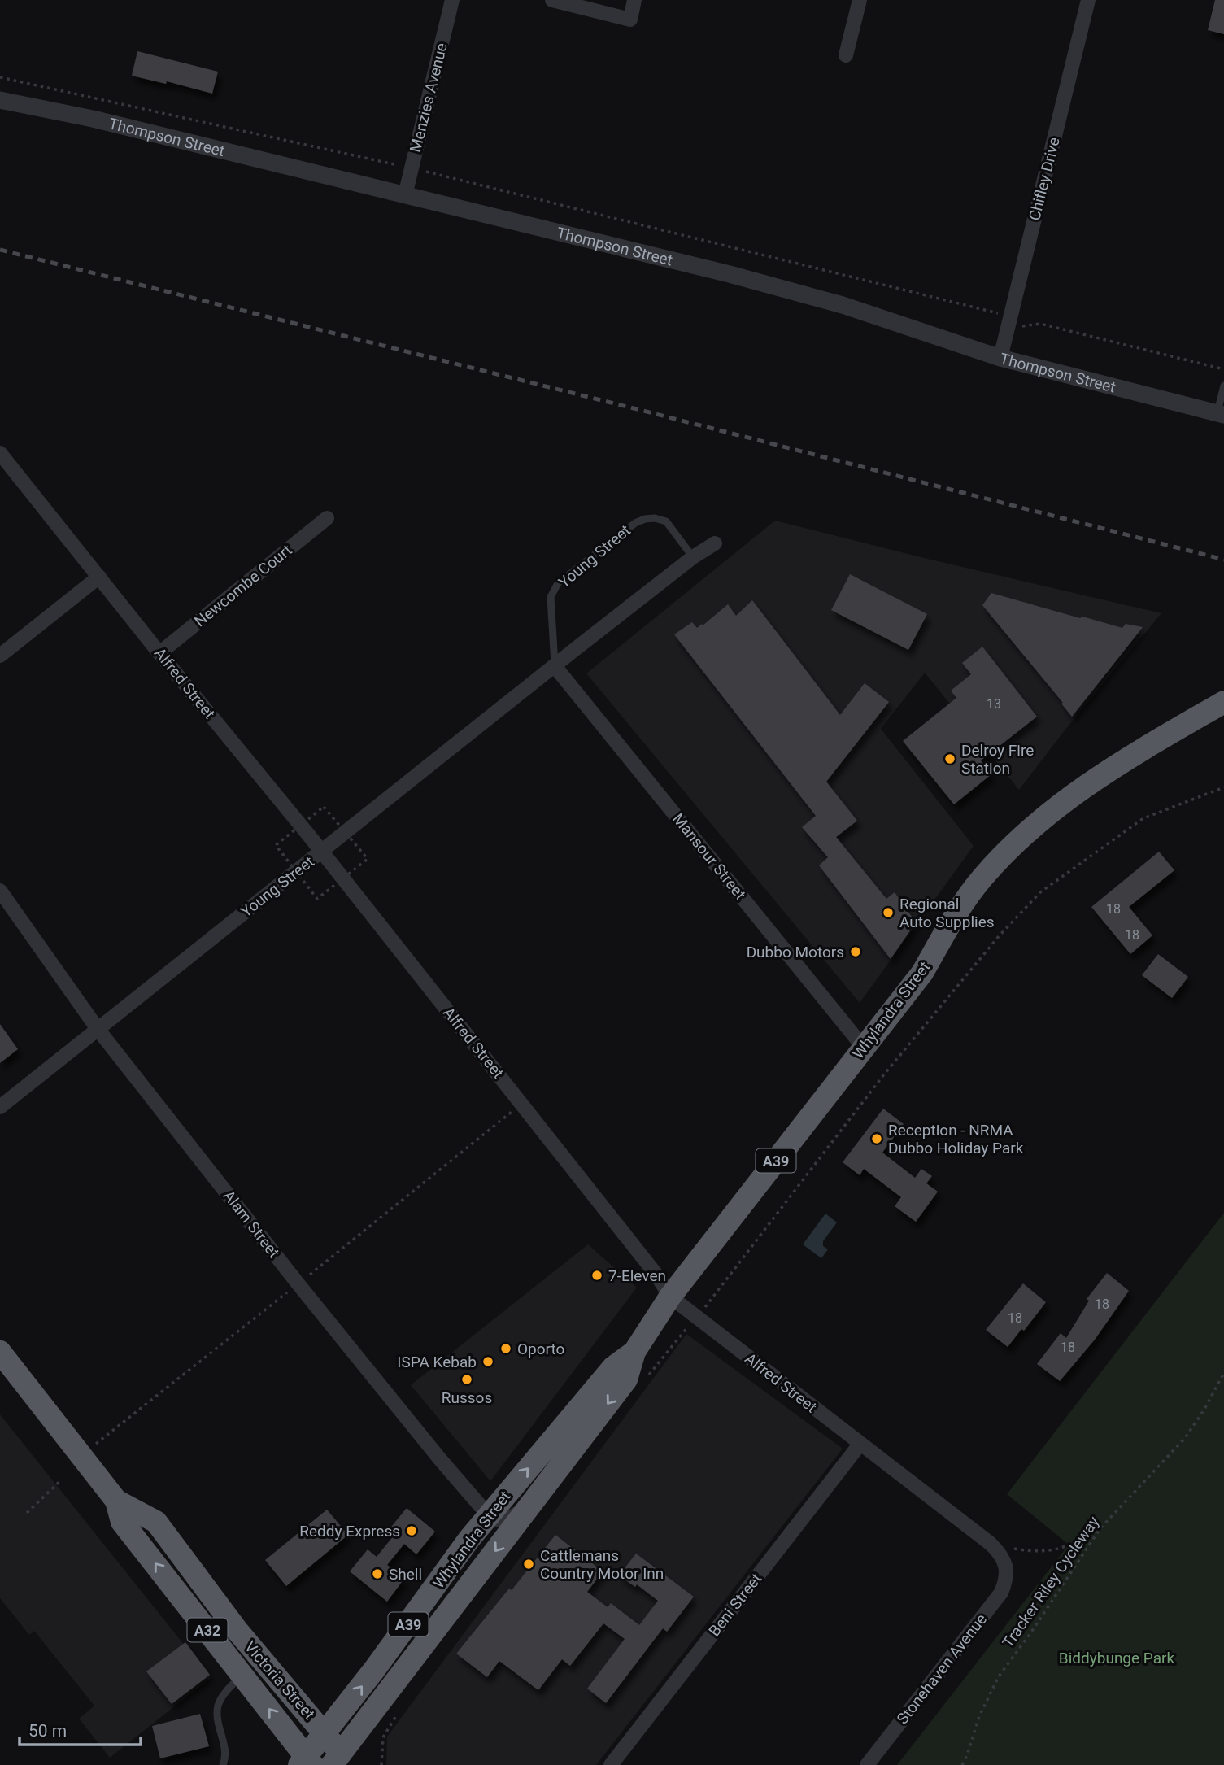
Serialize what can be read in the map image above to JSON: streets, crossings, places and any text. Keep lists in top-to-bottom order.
{
  "streets": {
    "highway": [
      "Whylandra Street",
      "A39",
      "A32",
      "Victoria Street"
    ],
    "street": [
      "Menzies Avenue",
      "Thompson Street",
      "Chifley Drive",
      "Young Street",
      "Newcombe Court",
      "Alfred Street",
      "Mansour Street",
      "Alam Street",
      "Beni Street",
      "Stonehaven Avenue"
    ],
    "path": ["Tracker Riley Cycleway"]
  },
  "crossings": [
    ["Menzies Avenue", "Thompson Street"],
    ["Thompson Street", "Chifley Drive"],
    ["Young Street", "Alfred Street"],
    ["Young Street", "Mansour Street"],
    ["Young Street", "Alam Street"],
    ["Newcombe Court", "Alfred Street"],
    ["Alfred Street", "Whylandra Street"],
    ["Alfred Street", "Beni Street"],
    ["Alfred Street", "Stonehaven Avenue"],
    ["Mansour Street", "Whylandra Street"],
    ["Whylandra Street", "Alam Street"],
    ["Whylandra Street", "Victoria Street"]
  ],
  "parks": ["Biddybunge Park"],
  "places": [
    "Delroy Fire Station",
    "Regional Auto Supplies",
    "Dubbo Motors",
    "Reception - NRMA Dubbo Holiday Park",
    "7-Eleven",
    "Oporto",
    "ISPA Kebab",
    "Russos",
    "Reddy Express",
    "Cattlemans Country Motor Inn",
    "Shell"
  ],
  "house_numbers": [
    "13",
    "18",
    "18",
    "18",
    "18",
    "18"
  ],
  "scale_bar": "50 m"
}
